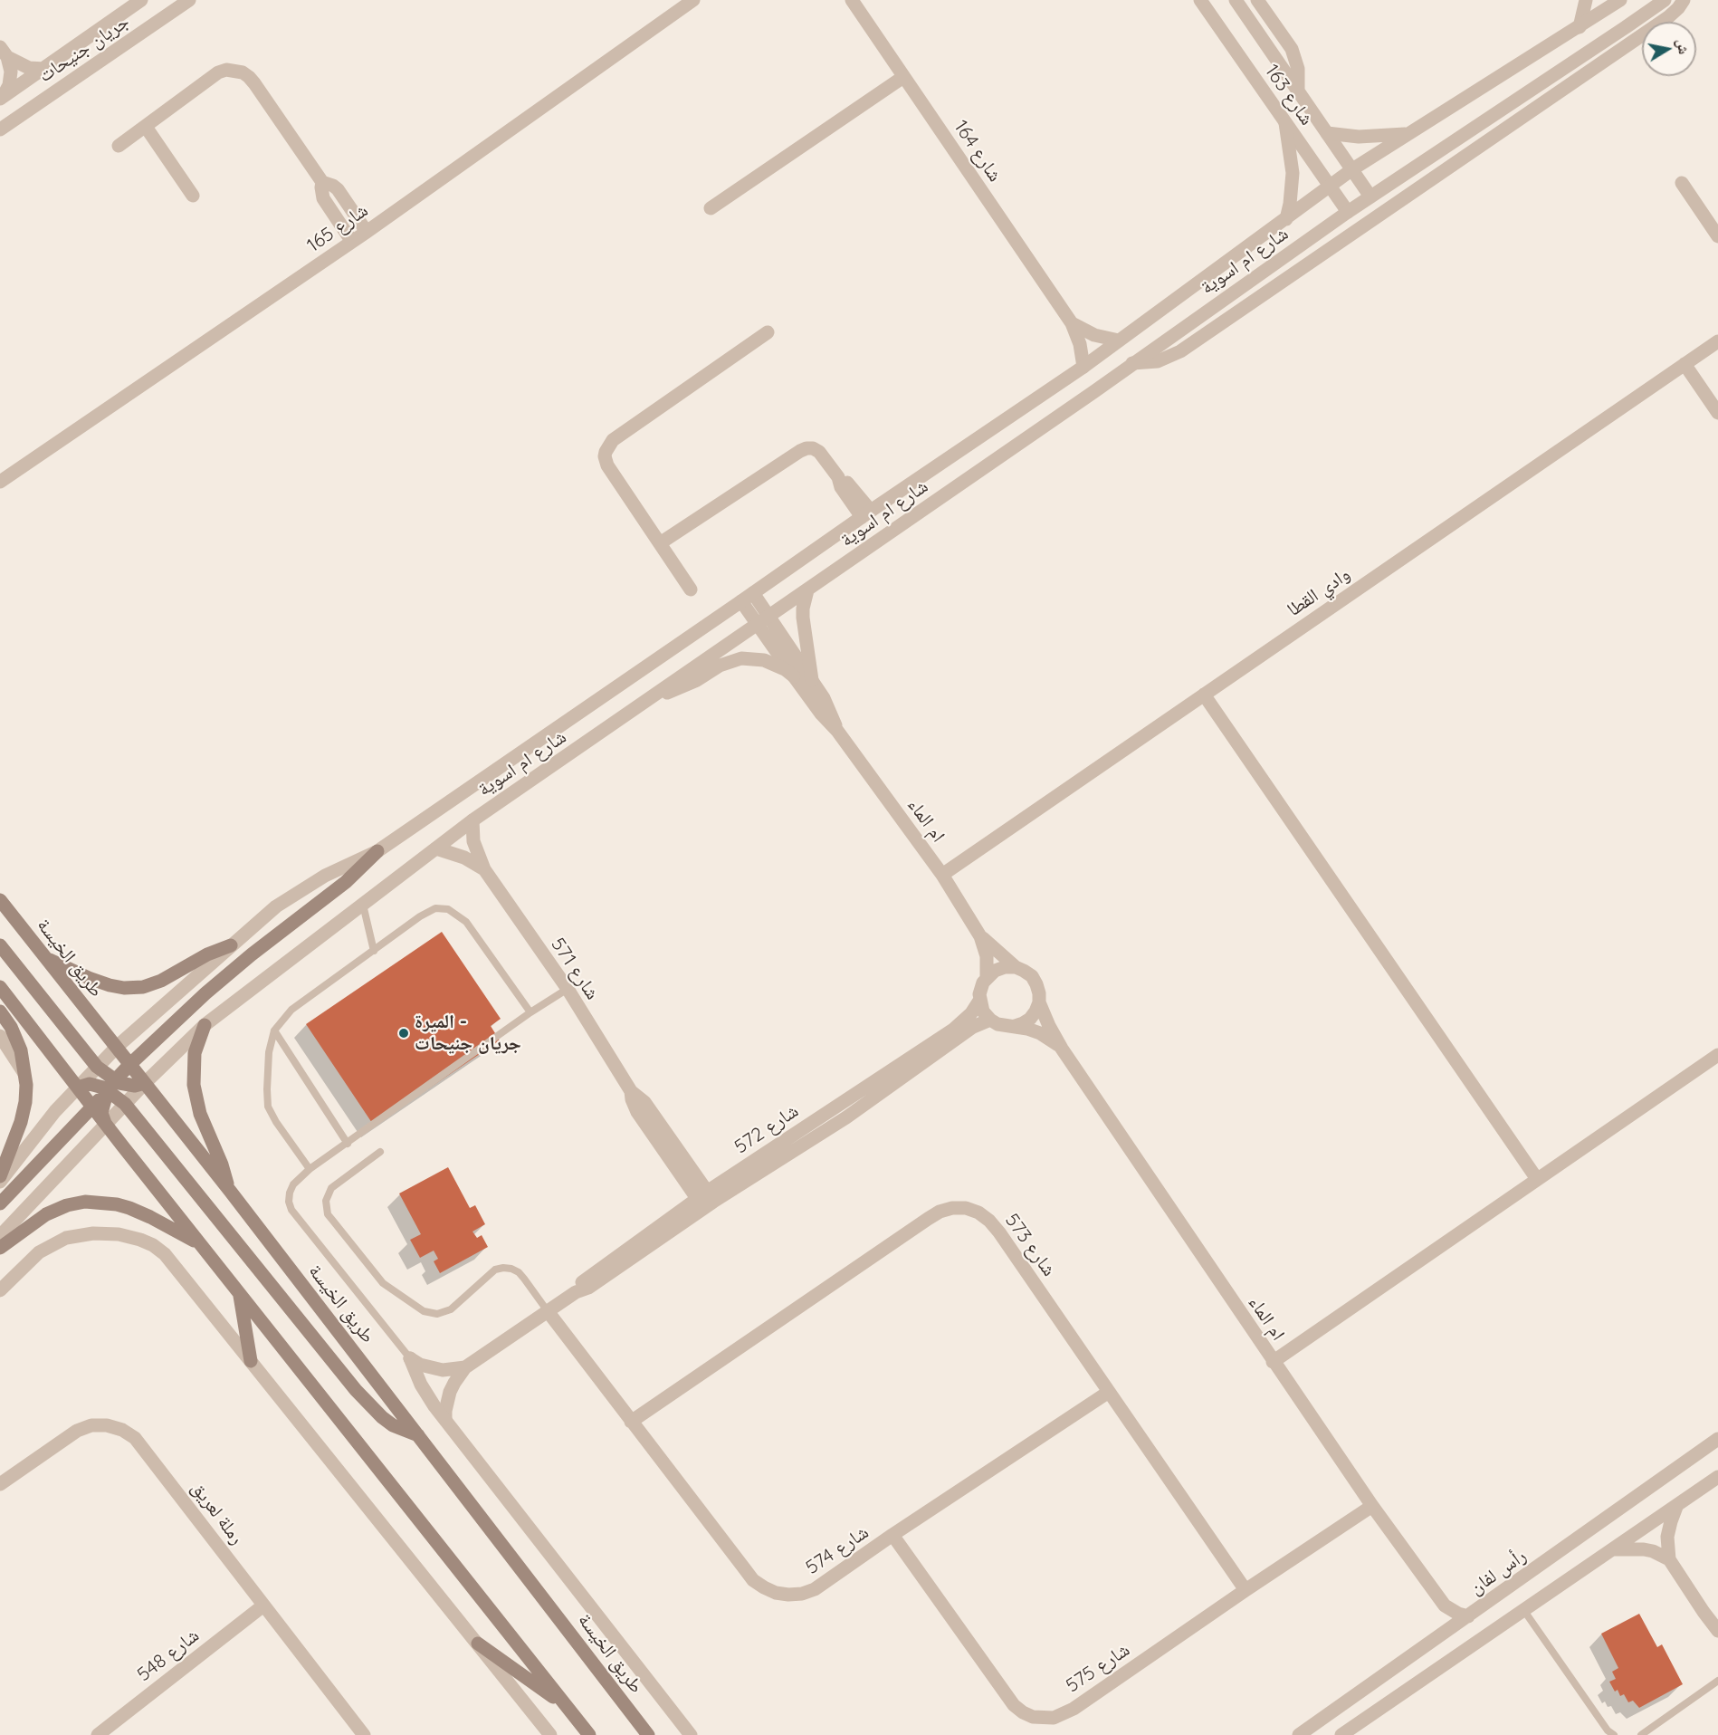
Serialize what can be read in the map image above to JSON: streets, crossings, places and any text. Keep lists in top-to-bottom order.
{
  "streets": {
    "main road": ["طريق الخيسة"],
    "street": [
      "جريان جنيحات",
      "شارع 163",
      "شارع 164",
      "شارع 165",
      "شارع ام اسوية",
      "وادي القطا",
      "ام الماء",
      "شارع 571",
      "شارع 572",
      "شارع 573",
      "رملة لعريق",
      "شارع 574",
      "رأس لفان",
      "شارع 548",
      "شارع 575"
    ]
  },
  "crossings": [
    ["شارع 163", "شارع ام اسوية"],
    ["شارع 164", "شارع ام اسوية"],
    ["شارع ام اسوية", "ام الماء"],
    ["شارع ام اسوية", "طريق الخيسة"],
    ["شارع ام اسوية", "شارع 571"],
    ["وادي القطا", "ام الماء"],
    ["ام الماء", "شارع 572"],
    ["ام الماء", "رأس لفان"],
    ["ام الماء", "شارع 575"],
    ["طريق الخيسة", "شارع 572"],
    ["شارع 571", "شارع 572"],
    ["شارع 572", "شارع 574"],
    ["شارع 573", "شارع 574"],
    ["شارع 573", "شارع 575"],
    ["رملة لعريق", "شارع 548"],
    ["شارع 574", "شارع 575"]
  ],
  "places": ["الميرة - جريان جنيحات"],
  "north": "right"
}
